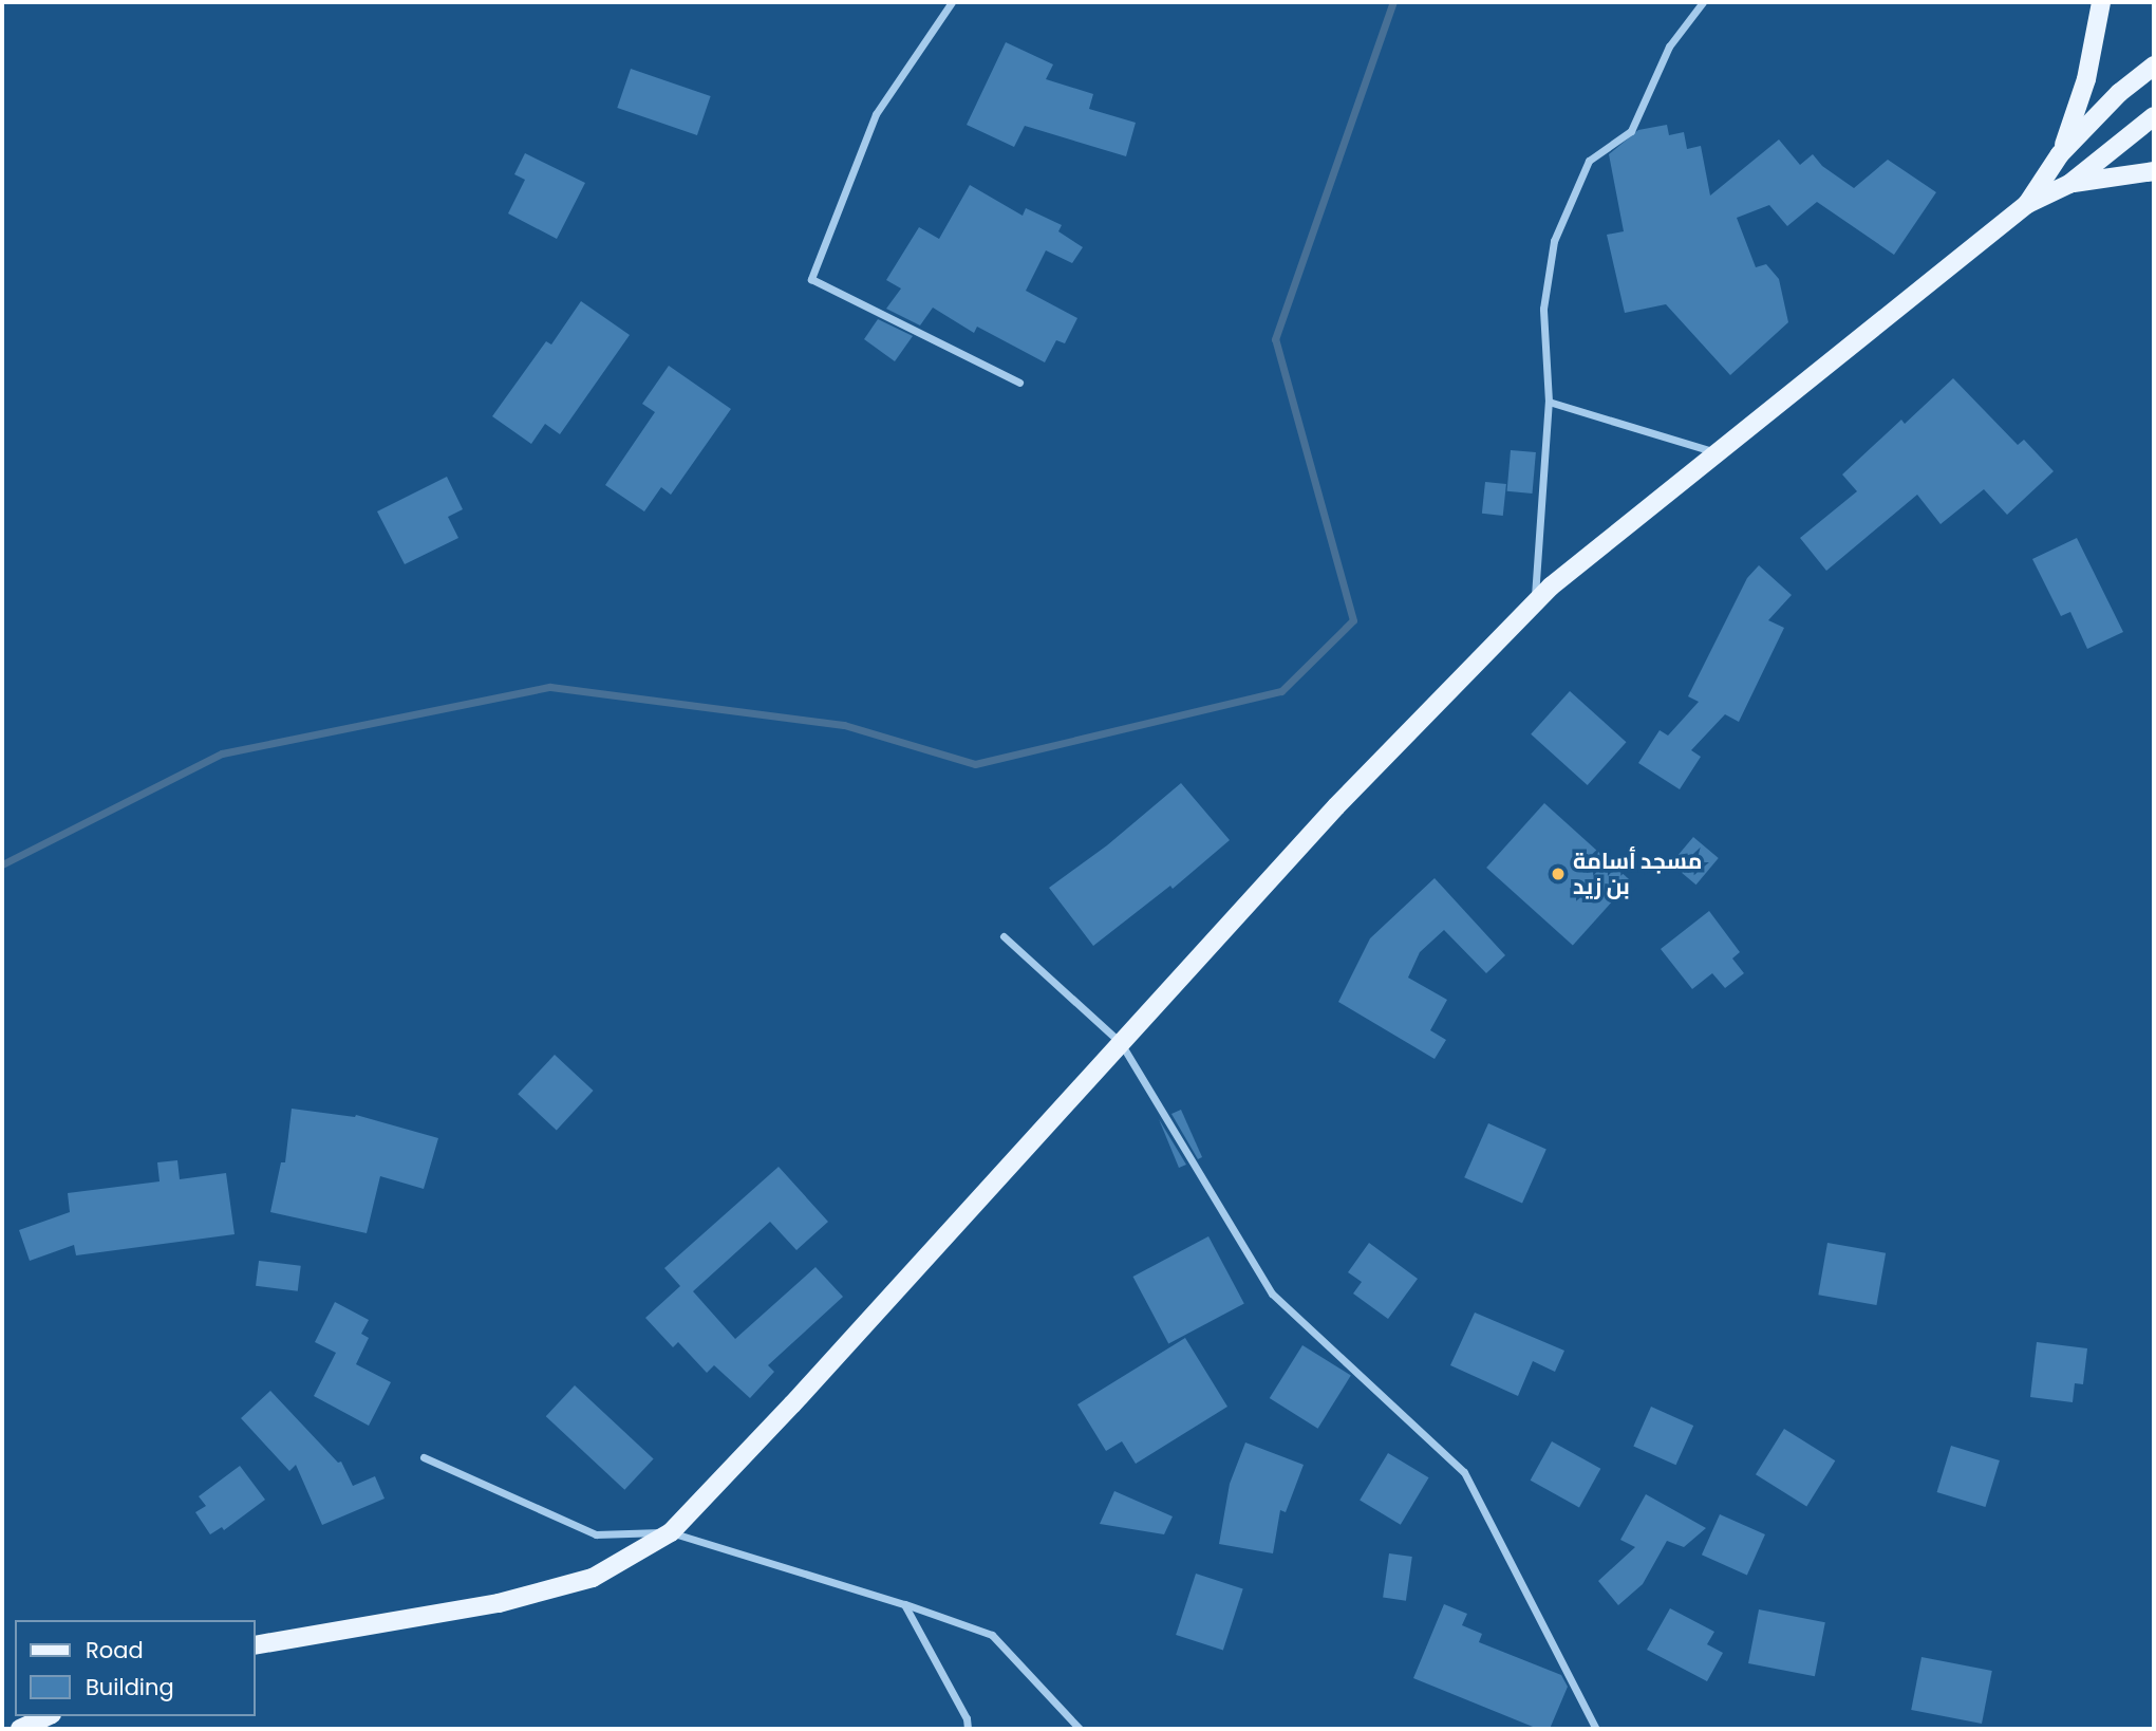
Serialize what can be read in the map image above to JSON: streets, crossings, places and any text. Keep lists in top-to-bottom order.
{
  "places": ["مسجد أسامة بن زيد"],
  "legend": ["Road", "Building"]
}
